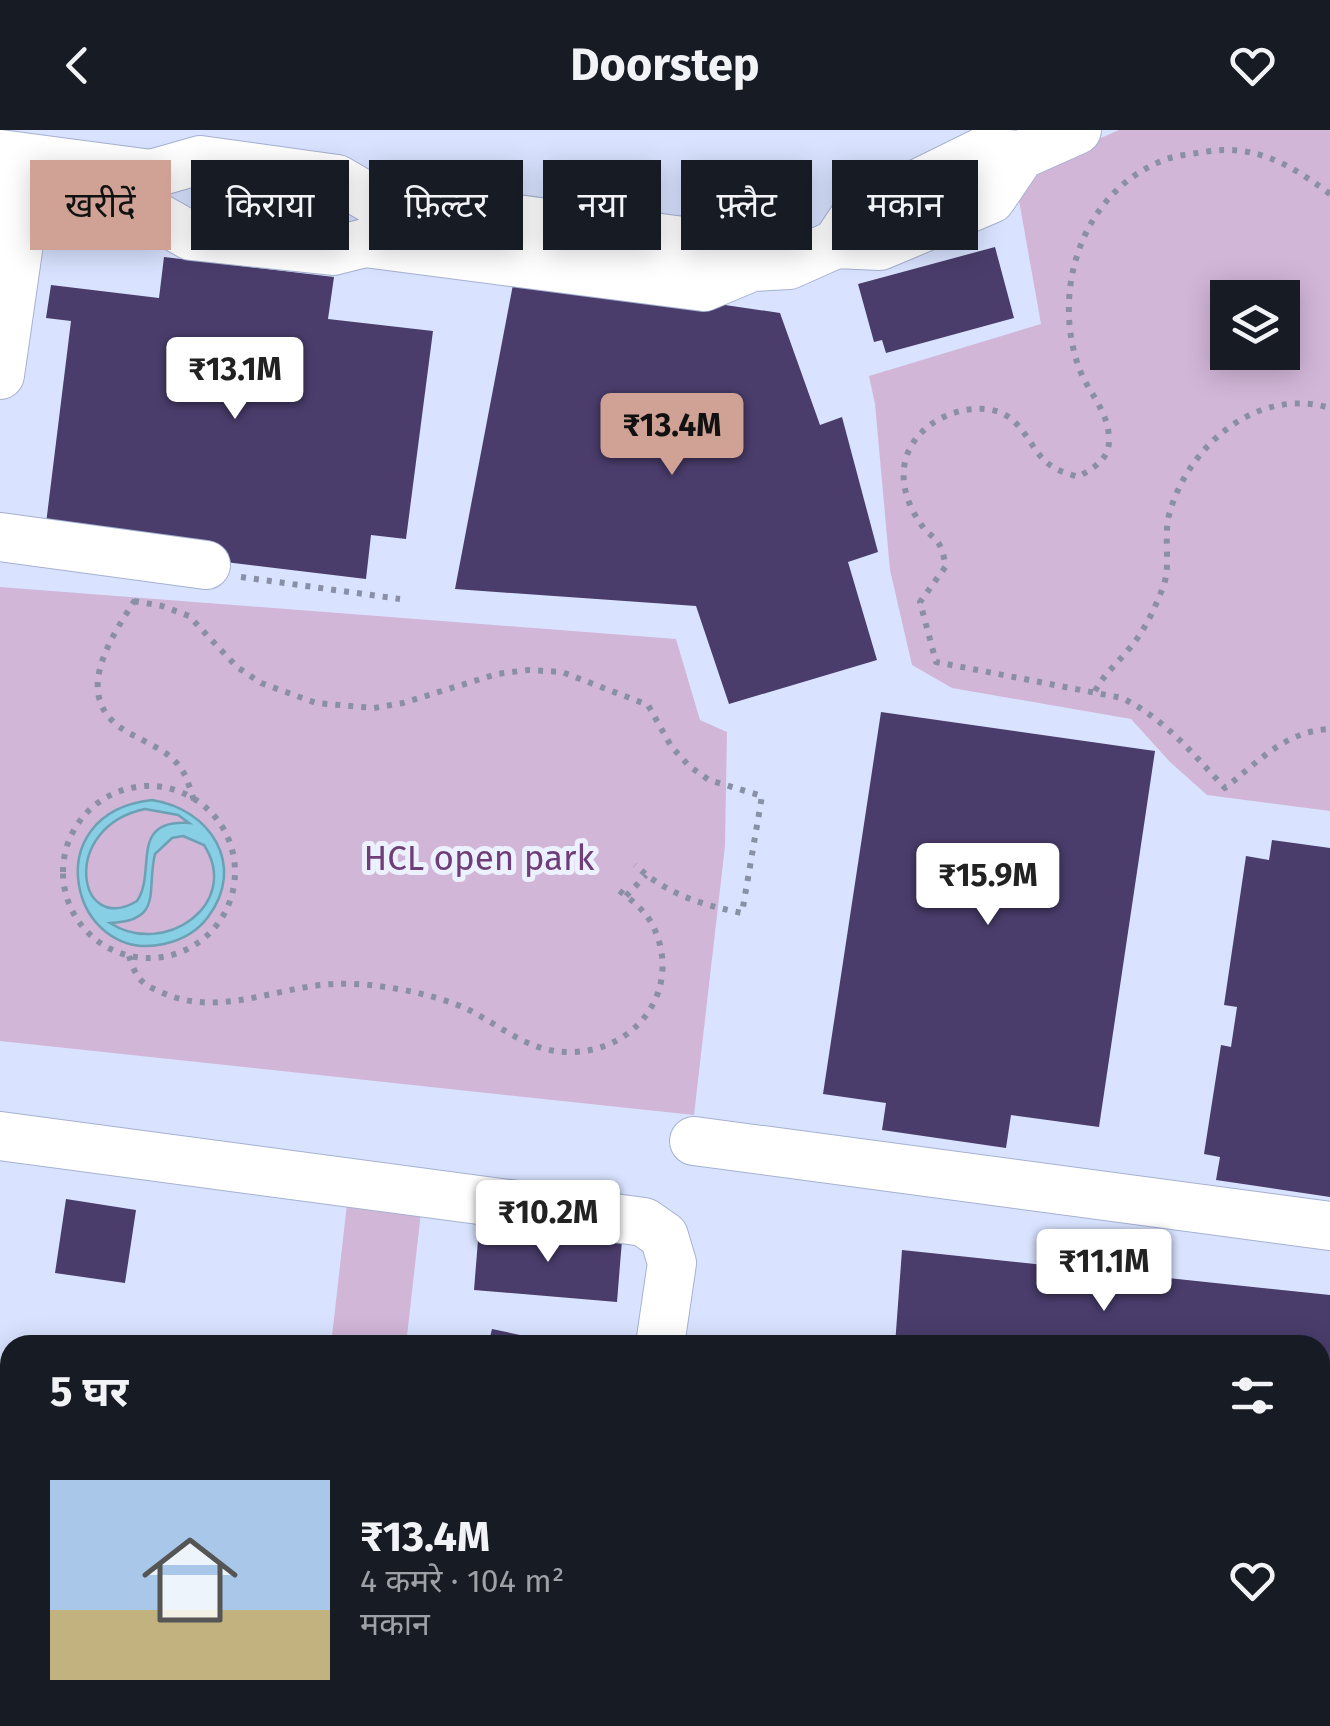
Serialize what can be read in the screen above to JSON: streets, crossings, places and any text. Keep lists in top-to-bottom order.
{
  "parks": ["HCL open park"],
  "page": {
    "header": "Doorstep",
    "chip": [
      "खरीदें",
      "किराया",
      "फ़िल्टर",
      "नया",
      "फ़्लैट",
      "मकान"
    ],
    "price": [
      "₹13.1M",
      "₹13.4M",
      "₹15.9M",
      "₹10.2M",
      "₹11.1M"
    ],
    "heading": "5 घर",
    "list": [
      {
        "name": "₹13.4M",
        "note": "4 कमरे · 104 m² · मकान"
      }
    ]
  }
}
